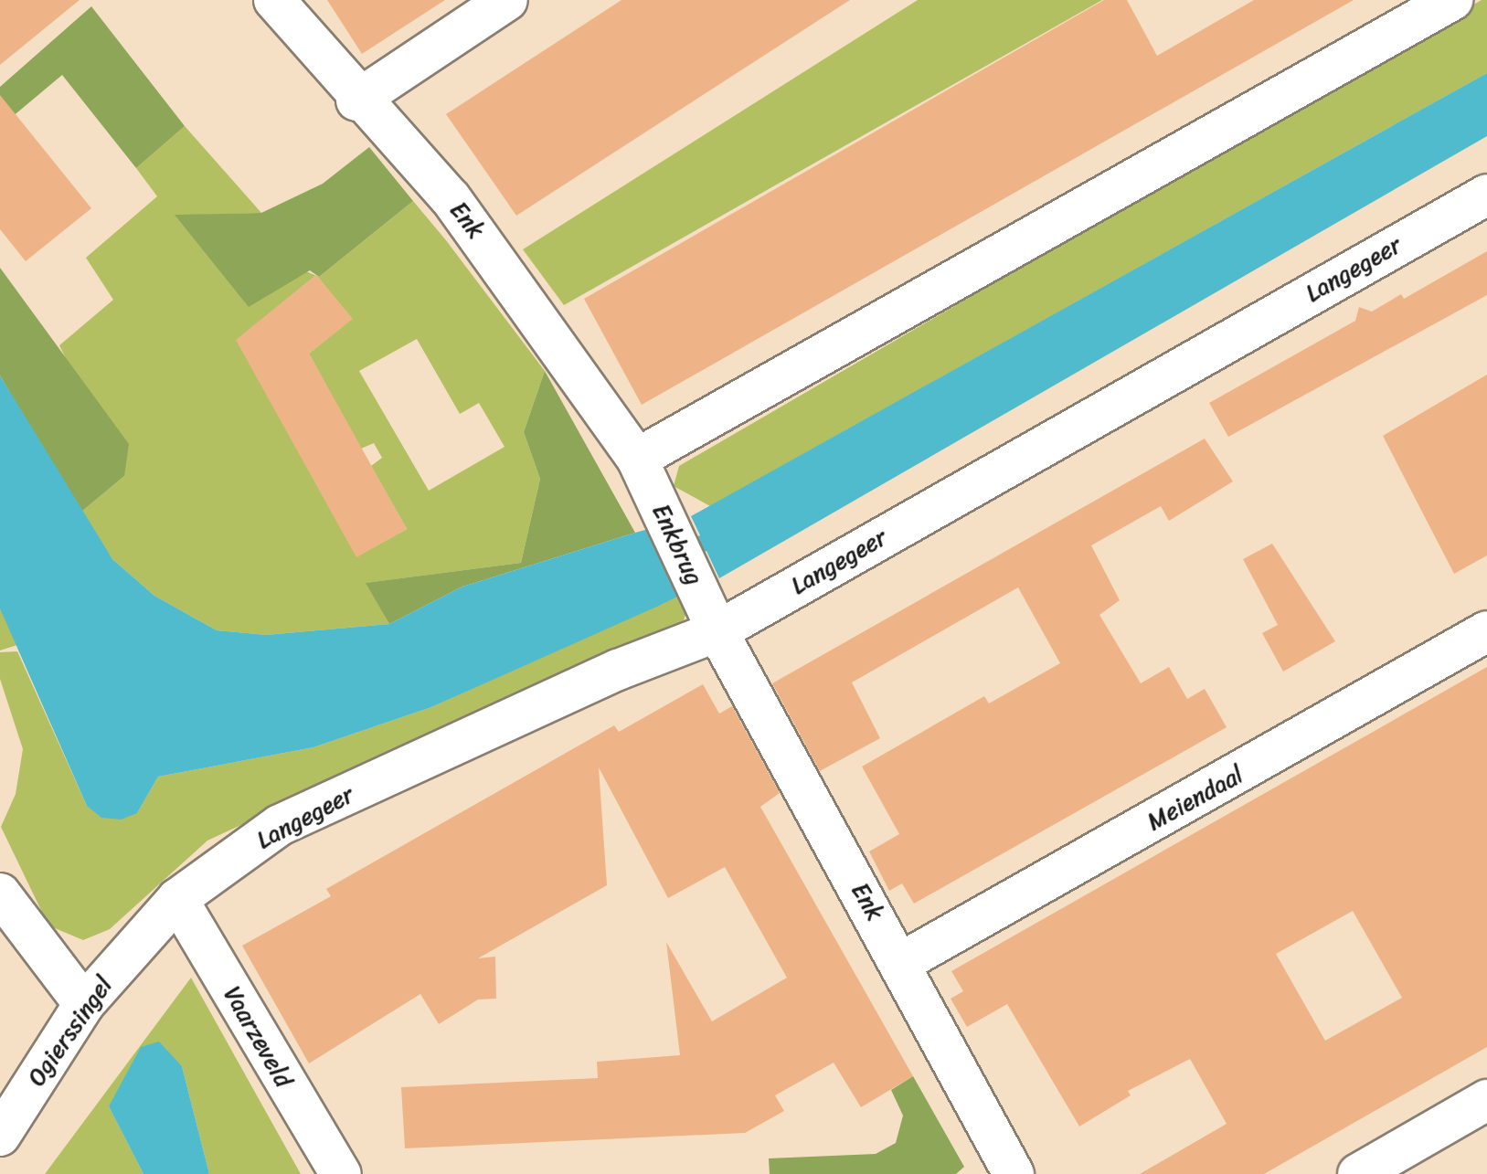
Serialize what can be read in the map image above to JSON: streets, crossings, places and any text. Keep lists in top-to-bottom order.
{
  "streets": {
    "street": [
      "Enk",
      "Langegeer",
      "Enkbrug",
      "Meiendaal",
      "Ogierssingel",
      "Vaarzeveld"
    ]
  },
  "crossings": [
    ["Enk", "Langegeer"],
    ["Enk", "Enkbrug"],
    ["Enk", "Meiendaal"],
    ["Langegeer", "Enkbrug"],
    ["Langegeer", "Ogierssingel"],
    ["Langegeer", "Vaarzeveld"],
    ["Ogierssingel", "Vaarzeveld"]
  ]
}
